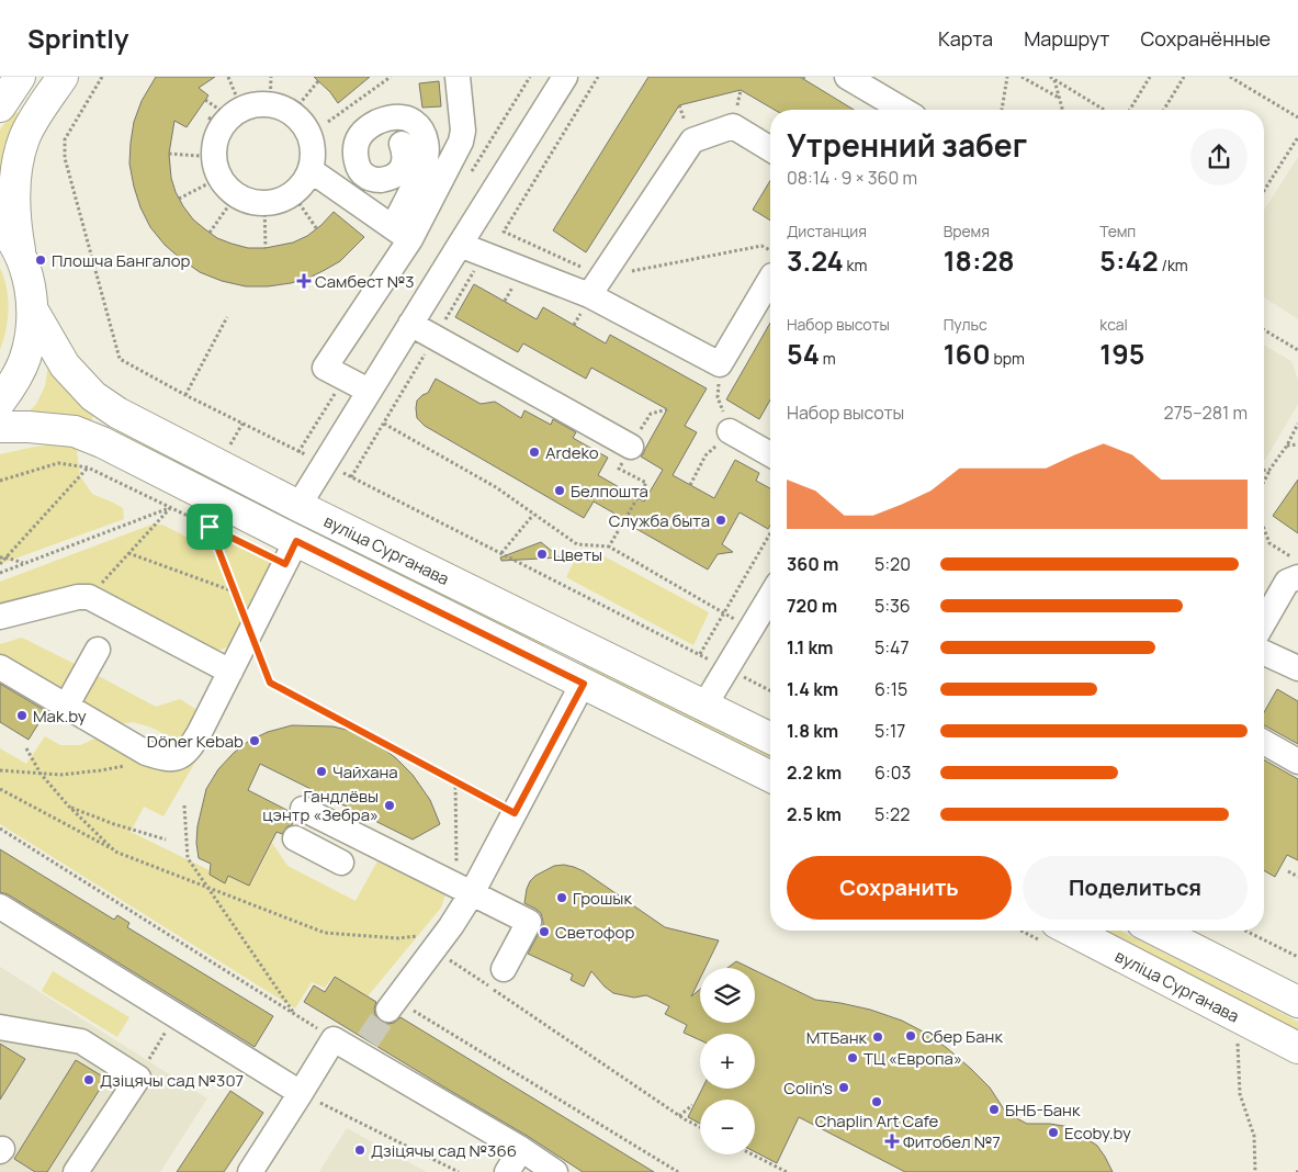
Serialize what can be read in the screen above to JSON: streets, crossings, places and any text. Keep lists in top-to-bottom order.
{
  "streets": {
    "main road": ["вуліца Сурганава"]
  },
  "places": {
    "other": [
      "Плошча Бангалор",
      "Ardeko",
      "Белпошта",
      "Служба быта",
      "Цветы",
      "Mak.by",
      "Döner Kebab",
      "Чайхана",
      "Гандлёвы цэнтр «Зебра»",
      "Грошык",
      "Светофор",
      "Сбер Банк",
      "МТБанк",
      "ТЦ «Европа»",
      "Дзіцячы сад №307",
      "Colin's",
      "Chaplin Art Cafe",
      "БНБ-Банк",
      "Ecoby.by",
      "Дзіцячы сад №366"
    ],
    "health": ["Самбест №3", "Фитобел №7"]
  },
  "page": {
    "header": "Sprintly",
    "nav": ["Карта", "Маршрут", "Сохранённые"],
    "heading": ["Утренний забег", "08:14 · 9 × 360 m"],
    "stats": [
      ["Дистанция", "3.24 km"],
      ["Время", "18:28"],
      ["Темп", "5:42 /km"],
      ["Набор высоты", "54 m"],
      ["Пульс", "160 bpm"],
      ["kcal", "195"]
    ],
    "chart": ["Набор высоты", "275–281 m"],
    "list": [
      {
        "name": "360 m",
        "note": "5:20"
      },
      {
        "name": "720 m",
        "note": "5:36"
      },
      {
        "name": "1.1 km",
        "note": "5:47"
      },
      {
        "name": "1.4 km",
        "note": "6:15"
      },
      {
        "name": "1.8 km",
        "note": "5:17"
      },
      {
        "name": "2.2 km",
        "note": "6:03"
      },
      {
        "name": "2.5 km",
        "note": "5:22"
      }
    ],
    "buttons": ["Сохранить", "Поделиться"],
    "map_buttons": ["+", "−"]
  }
}
